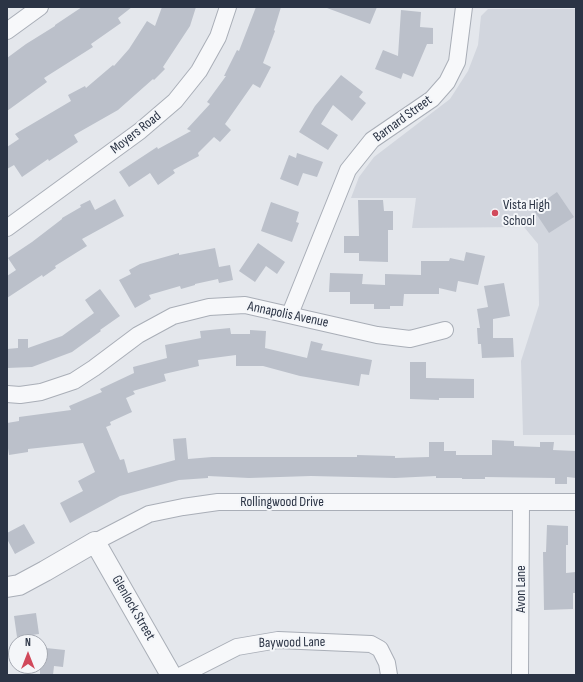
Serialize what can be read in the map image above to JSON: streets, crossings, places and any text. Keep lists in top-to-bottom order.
{
  "streets": {
    "street": [
      "Barnard Street",
      "Moyers Road",
      "Annapolis Avenue",
      "Rollingwood Drive",
      "Avon Lane",
      "Glenlock Street",
      "Baywood Lane"
    ]
  },
  "crossings": [
    ["Barnard Street", "Annapolis Avenue"],
    ["Rollingwood Drive", "Avon Lane"],
    ["Rollingwood Drive", "Glenlock Street"]
  ],
  "places": ["Vista High School"],
  "north": "top"
}
